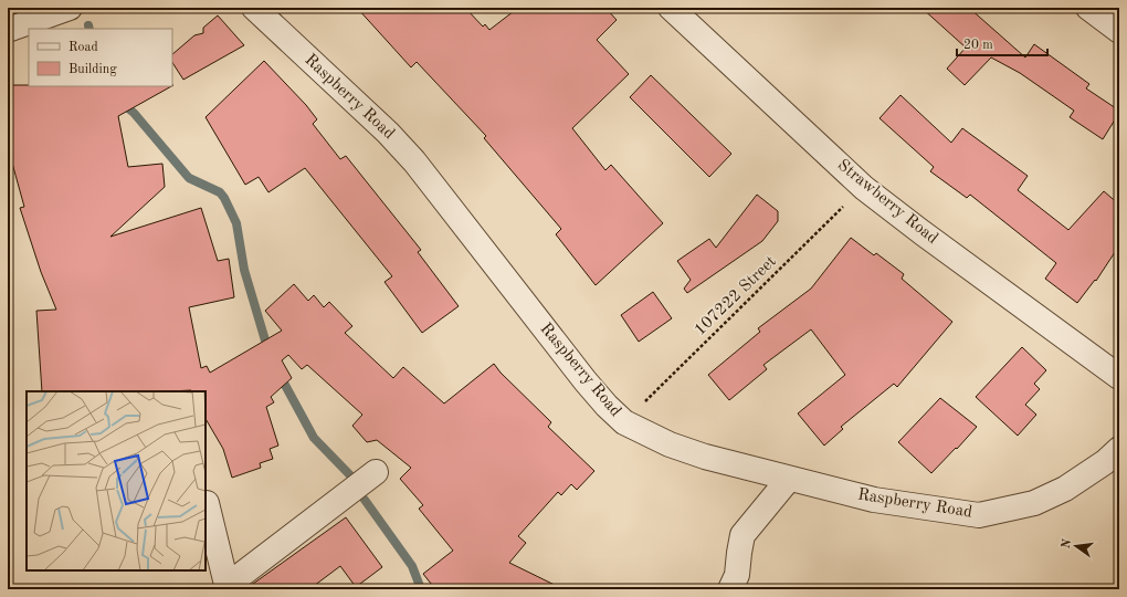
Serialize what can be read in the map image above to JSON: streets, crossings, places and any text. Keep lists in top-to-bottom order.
{
  "streets": {
    "street": ["Raspberry Road", "Strawberry Road"],
    "path": ["107222 Street"]
  },
  "crossings": [
    ["Raspberry Road", "107222 Street"],
    ["Strawberry Road", "107222 Street"]
  ],
  "legend": ["Road", "Building"],
  "scale_bar": "20 m",
  "north": "left"
}
